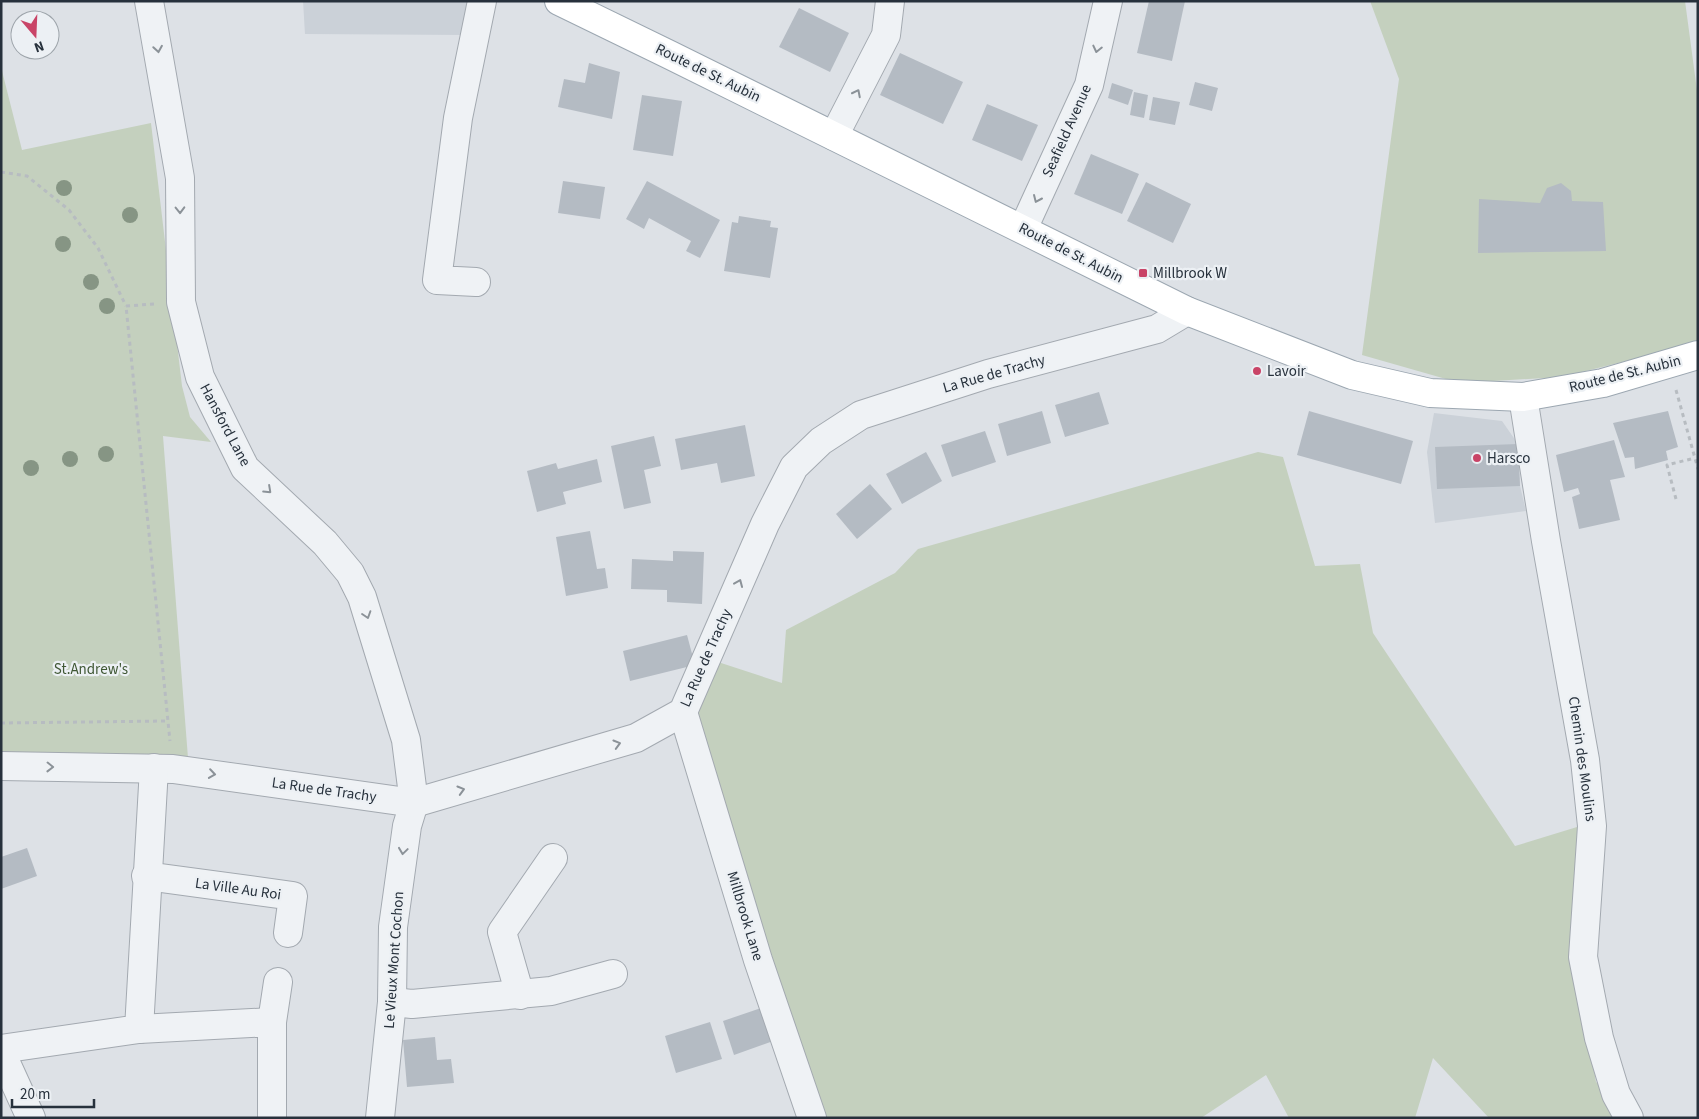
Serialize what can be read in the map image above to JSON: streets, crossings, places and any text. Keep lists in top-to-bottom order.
{
  "streets": {
    "main road": ["Route de St. Aubin"],
    "street": [
      "Seafield Avenue",
      "La Rue de Trachy",
      "Hansford Lane",
      "Chemin des Moulins",
      "La Ville Au Roi",
      "Millbrook Lane",
      "Le Vieux Mont Cochon"
    ]
  },
  "crossings": [
    ["Route de St. Aubin", "Seafield Avenue"],
    ["Route de St. Aubin", "La Rue de Trachy"],
    ["Route de St. Aubin", "Chemin des Moulins"],
    ["La Rue de Trachy", "Hansford Lane"],
    ["La Rue de Trachy", "Millbrook Lane"],
    ["La Rue de Trachy", "Le Vieux Mont Cochon"],
    ["Hansford Lane", "Le Vieux Mont Cochon"]
  ],
  "one_way": ["La Rue de Trachy", "Hansford Lane", "Le Vieux Mont Cochon"],
  "parks": ["St.Andrew's"],
  "places": {
    "transit": ["Millbrook W"],
    "other": ["Lavoir", "Harsco"]
  },
  "scale_bar": "20 m",
  "north": "bottom"
}
